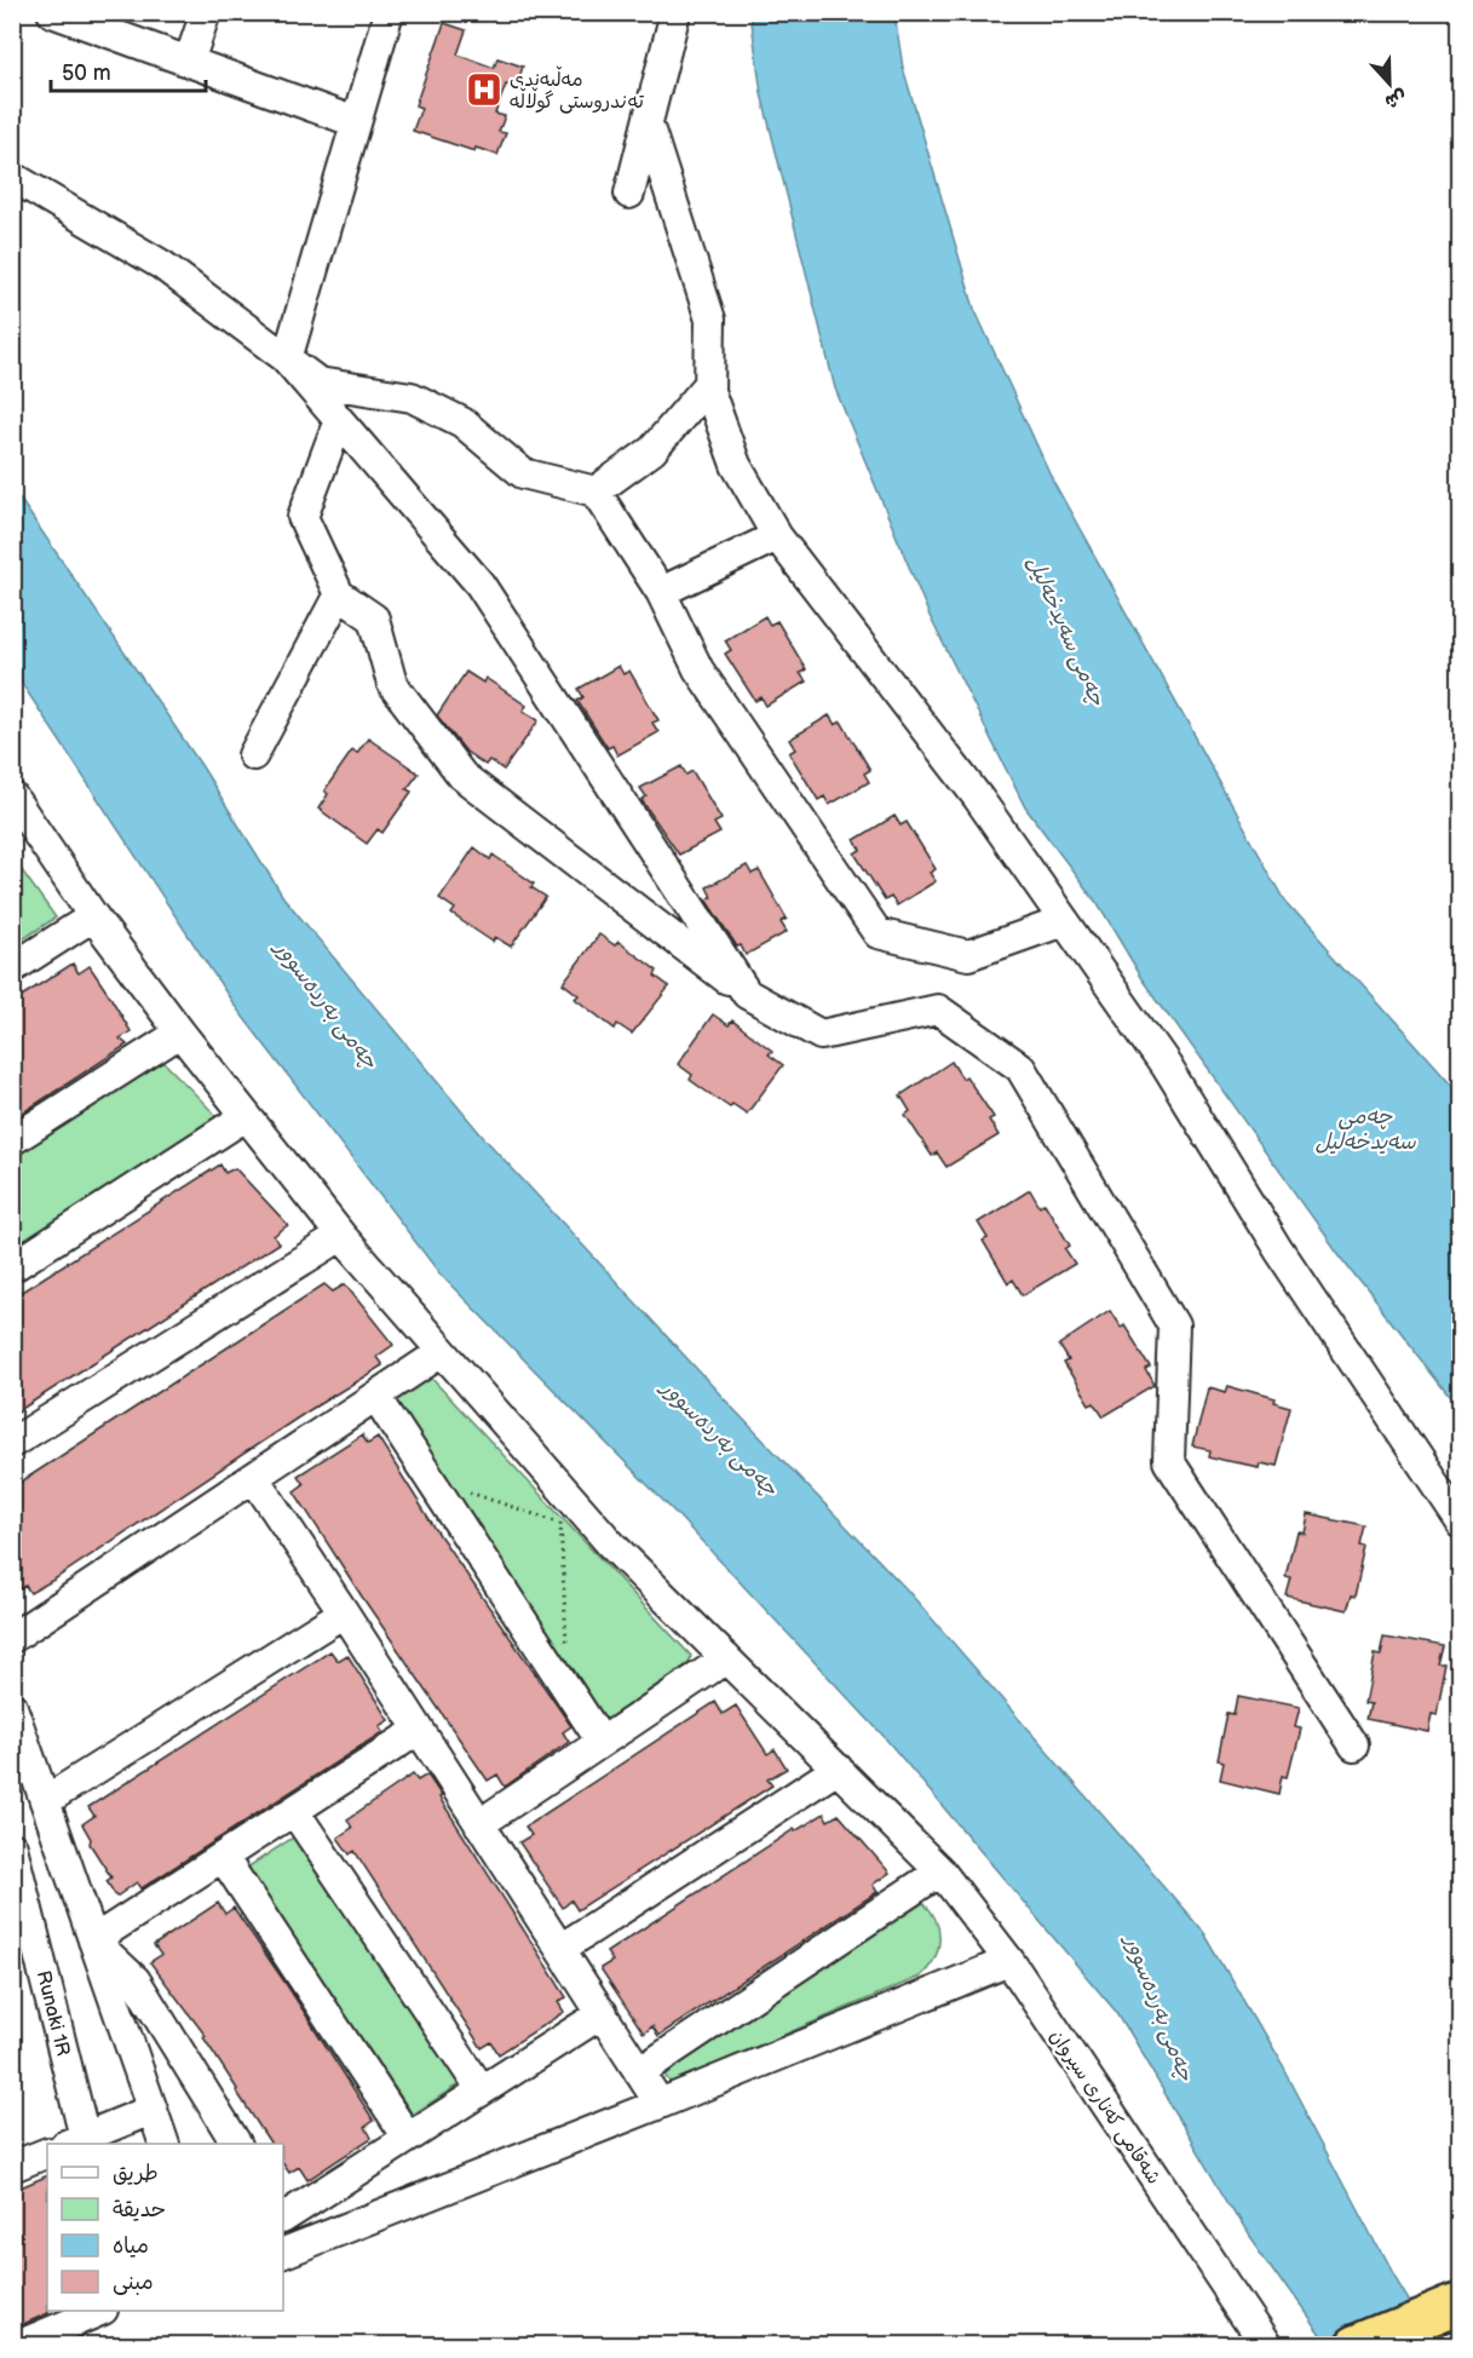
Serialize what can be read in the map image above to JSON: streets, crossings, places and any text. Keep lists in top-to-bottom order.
{
  "streets": {
    "street": ["Runaki 1R", "شەقامی کەناری سیروان"]
  },
  "water": ["چەمی سەیدخەلیل", "چەمی بەردەسوور"],
  "places": {
    "hospital": ["مەڵبەندی تەندروستی گوڵاڵە"]
  },
  "legend": [
    "طريق",
    "حديقة",
    "مياه",
    "مبنى"
  ],
  "scale_bar": "50 m",
  "north": "bottom"
}
